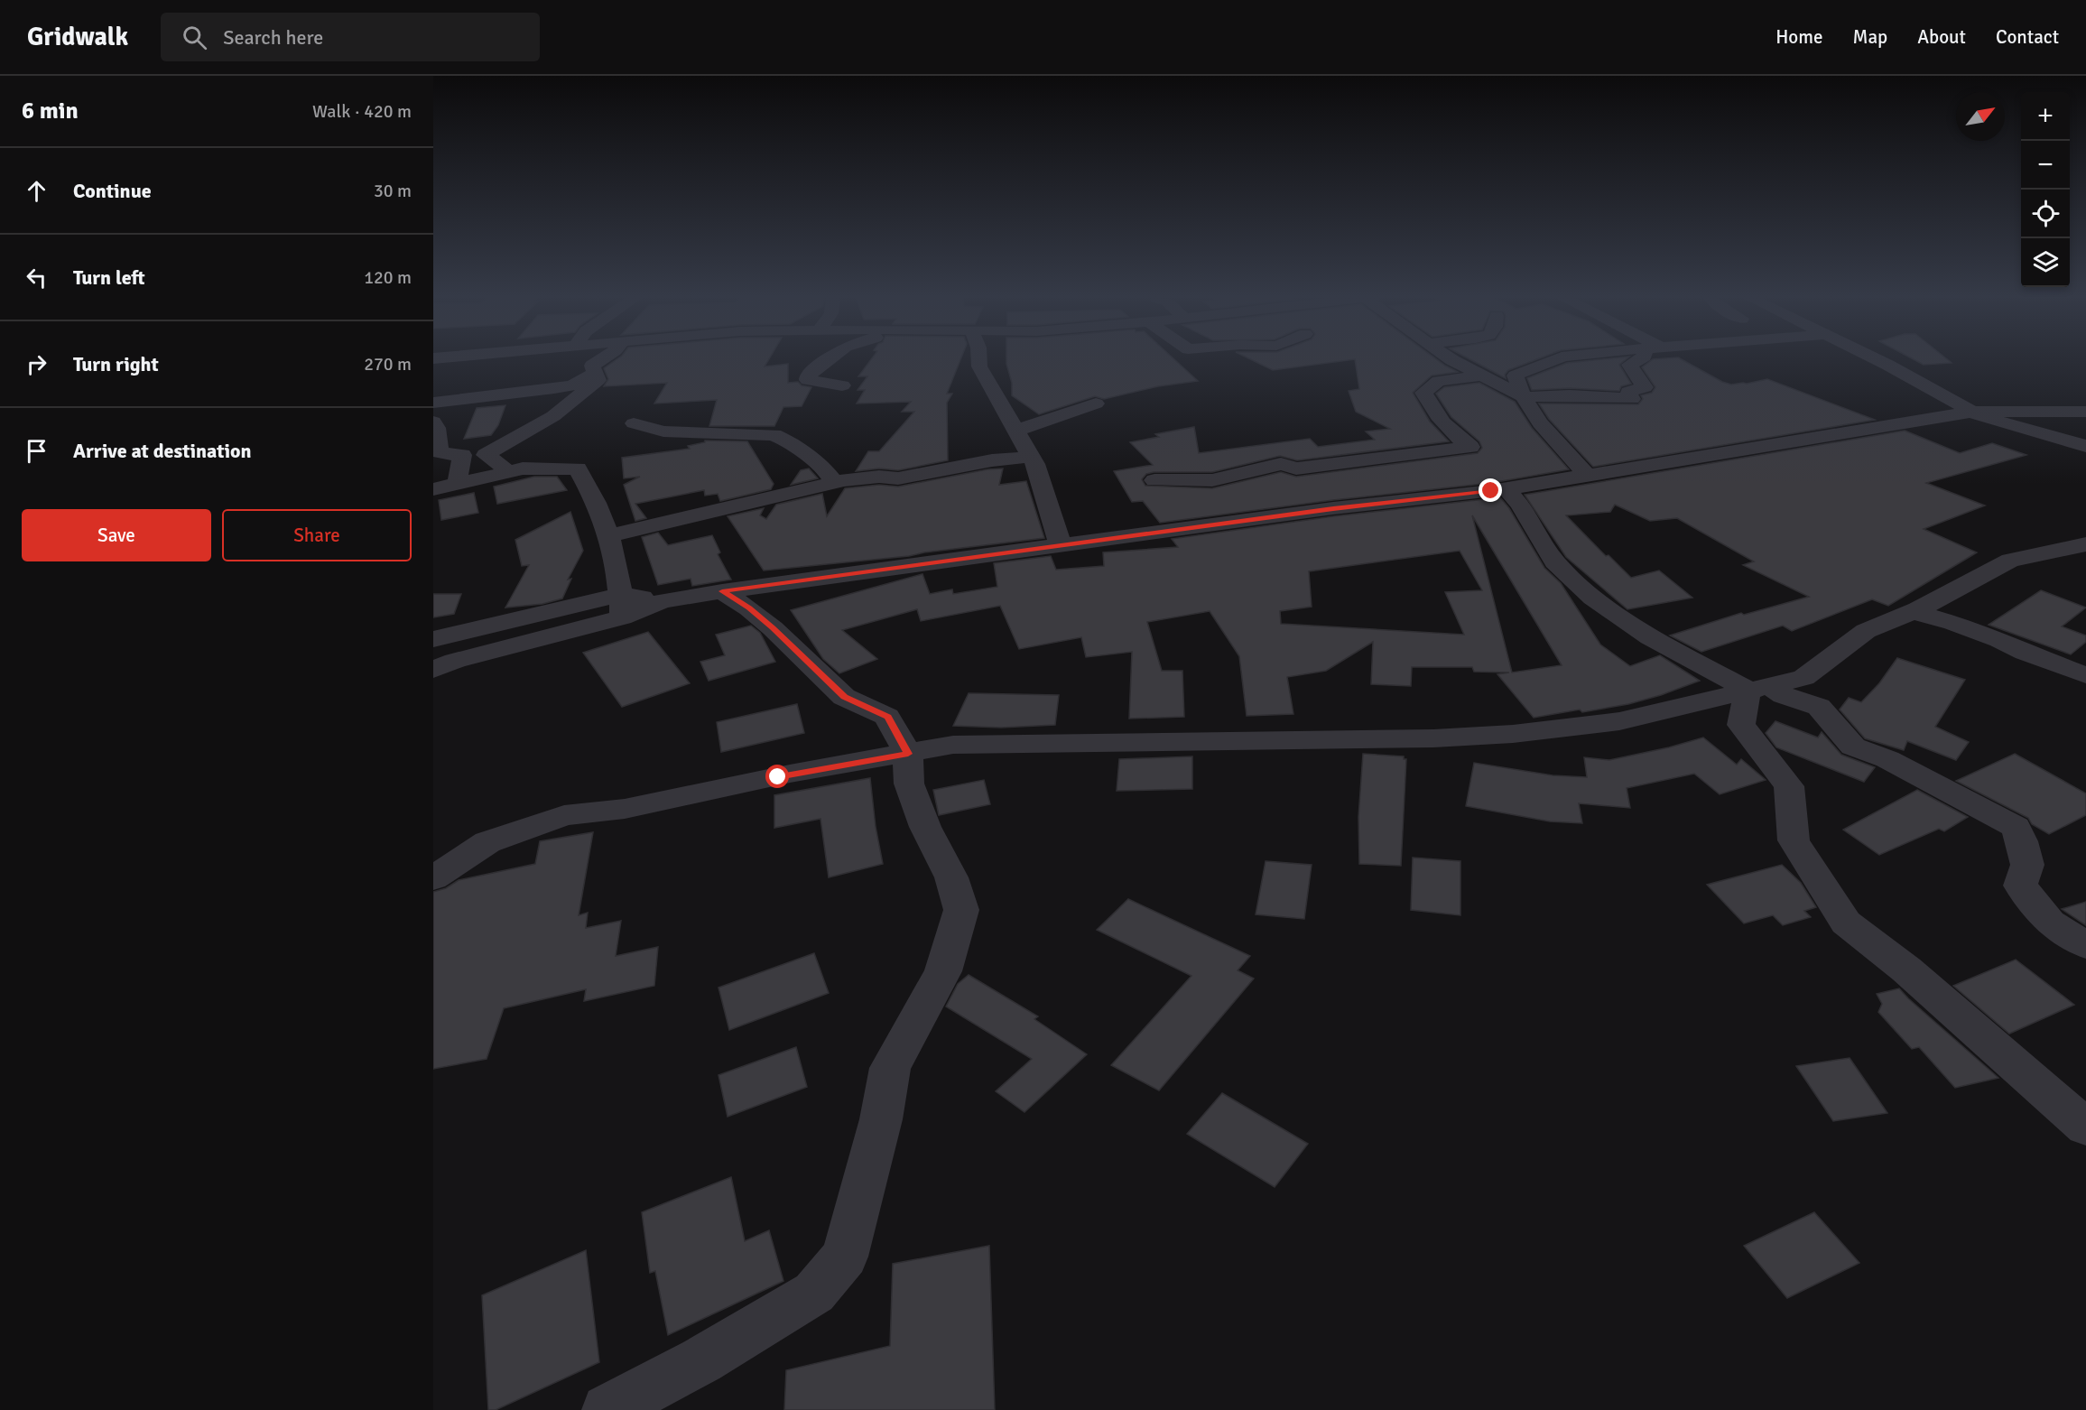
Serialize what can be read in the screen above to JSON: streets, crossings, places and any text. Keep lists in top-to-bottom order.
{
  "north": "top right",
  "page": {
    "header": "Gridwalk",
    "search": "Search here",
    "nav": [
      "Home",
      "Map",
      "About",
      "Contact"
    ],
    "heading": ["6 min", "Walk · 420 m"],
    "map_buttons": ["+", "−"],
    "list": [
      ["Continue", "30 m"],
      ["Turn left", "120 m"],
      ["Turn right", "270 m"],
      "Arrive at destination"
    ],
    "buttons": ["Save", "Share"]
  }
}
